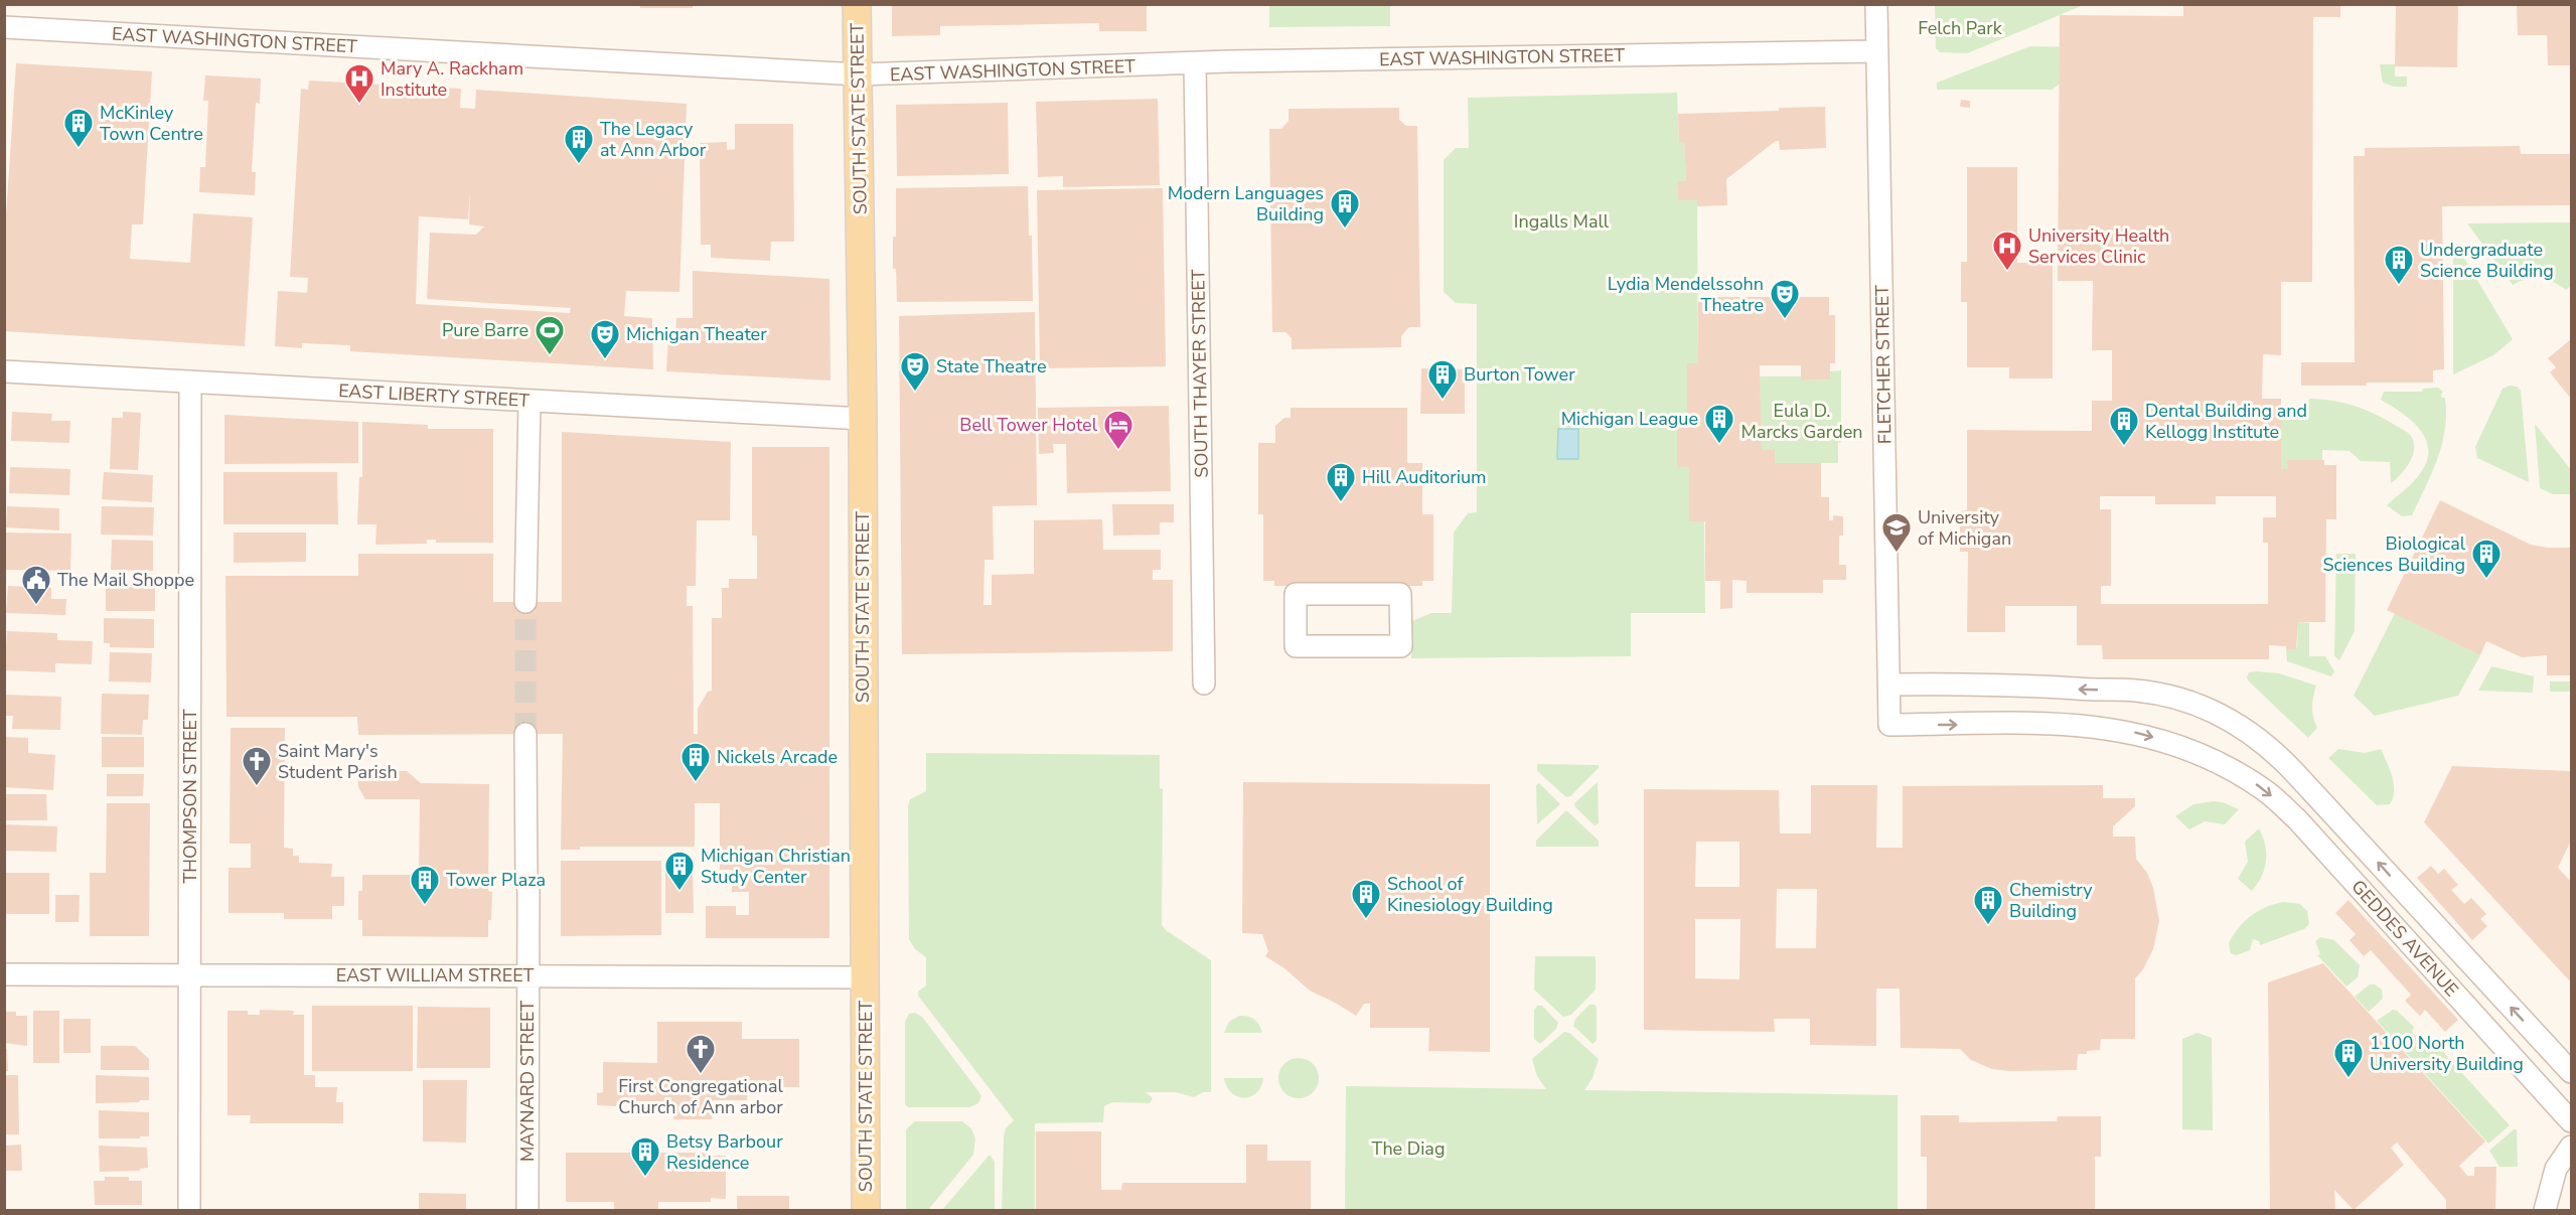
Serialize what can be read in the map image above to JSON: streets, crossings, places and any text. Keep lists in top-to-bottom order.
{
  "streets": {
    "main road": ["SOUTH STATE STREET"],
    "street": [
      "EAST WASHINGTON STREET",
      "FLETCHER STREET",
      "SOUTH THAYER STREET",
      "EAST LIBERTY STREET",
      "THOMPSON STREET",
      "GEDDES AVENUE",
      "EAST WILLIAM STREET",
      "MAYNARD STREET"
    ]
  },
  "crossings": [
    ["EAST WASHINGTON STREET", "SOUTH STATE STREET"],
    ["EAST WASHINGTON STREET", "FLETCHER STREET"],
    ["EAST WASHINGTON STREET", "SOUTH THAYER STREET"],
    ["SOUTH STATE STREET", "EAST LIBERTY STREET"],
    ["SOUTH STATE STREET", "EAST WILLIAM STREET"],
    ["FLETCHER STREET", "GEDDES AVENUE"],
    ["EAST LIBERTY STREET", "THOMPSON STREET"],
    ["THOMPSON STREET", "EAST WILLIAM STREET"],
    ["EAST WILLIAM STREET", "MAYNARD STREET"]
  ],
  "parks": [
    "Felch Park",
    "Ingalls Mall",
    "Eula D. Marcks Garden",
    "The Diag"
  ],
  "places": {
    "hospital": ["Mary A. Rackham Institute", "University Health Services Clinic"],
    "building": [
      "McKinley Town Centre",
      "The Legacy at Ann Arbor",
      "Modern Languages Building",
      "Undergraduate Science Building",
      "Burton Tower",
      "Michigan League",
      "Dental Building and Kellogg Institute",
      "Hill Auditorium",
      "Biological Sciences Building",
      "Nickels Arcade",
      "Michigan Christian Study Center",
      "Tower Plaza",
      "School of Kinesiology Building",
      "Chemistry Building",
      "1100 North University Building",
      "Betsy Barbour Residence"
    ],
    "theatre": ["Lydia Mendelssohn Theatre", "Michigan Theater", "State Theatre"],
    "sports": ["Pure Barre"],
    "hotel": ["Bell Tower Hotel"],
    "school or university": ["University of Michigan"],
    "public building": ["The Mail Shoppe"],
    "church": ["Saint Mary's Student Parish", "First Congregational Church of Ann arbor"]
  }
}
